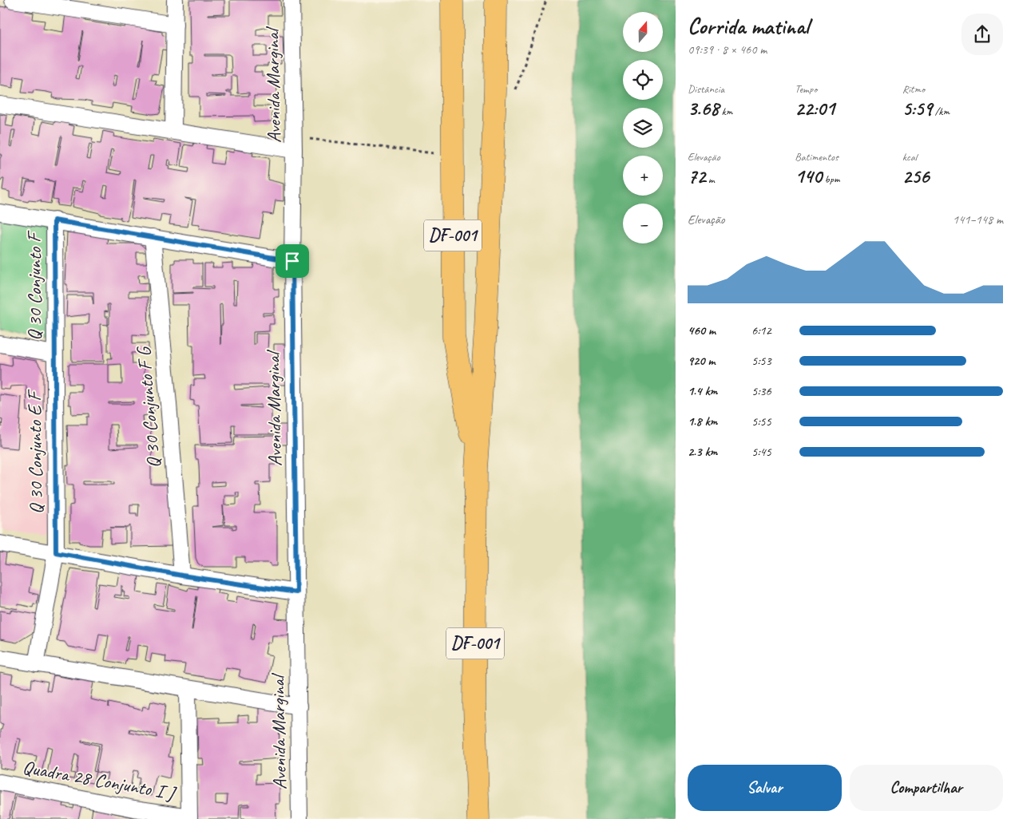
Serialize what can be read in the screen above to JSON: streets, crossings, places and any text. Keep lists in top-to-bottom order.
{
  "streets": {
    "main road": ["DF-001"],
    "street": [
      "Avenida Marginal",
      "Q 30 Conjunto F",
      "Q 30 Conjunto F G",
      "Q 30 Conjunto E F",
      "Quadra 28 Conjunto I J"
    ]
  },
  "crossings": [
    ["Q 30 Conjunto F", "Q 30 Conjunto E F"]
  ],
  "north": "top",
  "page": {
    "heading": ["Corrida matinal", "09:39 · 8 × 460 m"],
    "map_buttons": ["+", "−"],
    "stats": [
      ["Distância", "3.68 km"],
      ["Tempo", "22:01"],
      ["Ritmo", "5:59 /km"],
      ["Elevação", "72 m"],
      ["Batimentos", "140 bpm"],
      ["kcal", "256"]
    ],
    "chart": ["Elevação", "141–148 m"],
    "list": [
      {
        "name": "460 m",
        "note": "6:12"
      },
      {
        "name": "920 m",
        "note": "5:53"
      },
      {
        "name": "1.4 km",
        "note": "5:36"
      },
      {
        "name": "1.8 km",
        "note": "5:55"
      },
      {
        "name": "2.3 km",
        "note": "5:45"
      }
    ],
    "buttons": ["Salvar", "Compartilhar"]
  }
}
